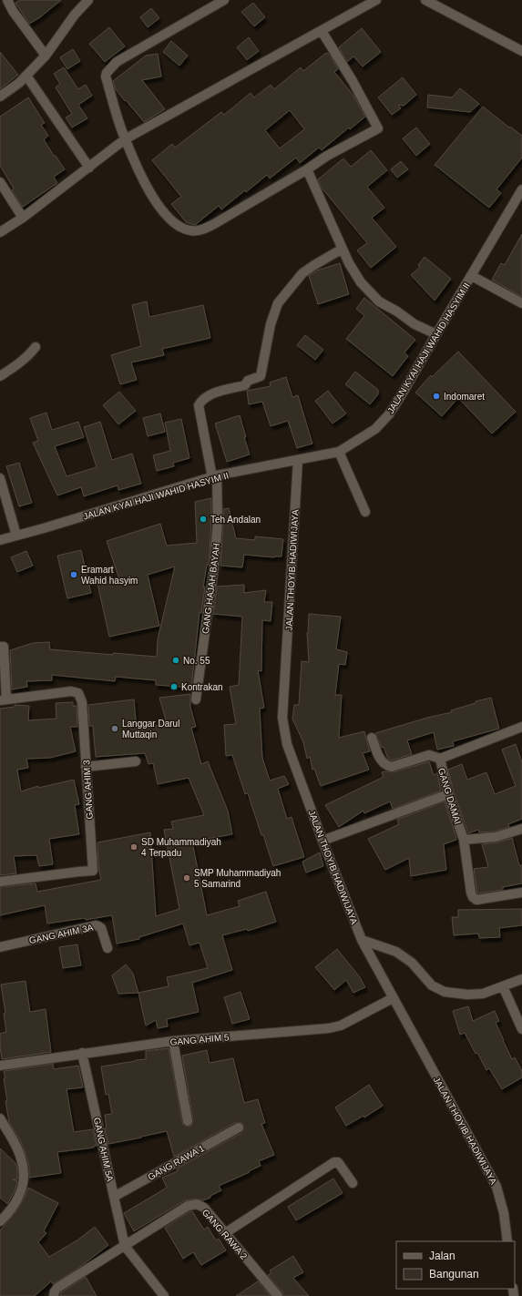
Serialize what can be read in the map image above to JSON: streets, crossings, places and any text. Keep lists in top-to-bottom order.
{
  "streets": {
    "street": [
      "JALAN KYAI HAJI WAHID HASYIM II",
      "JALAN THOYIB HADIWIJAYA",
      "GANG HAJAH BAYAH",
      "GANG AHIM 3",
      "GANG DAMAI",
      "GANG AHIM 3A",
      "GANG AHIM 5",
      "GANG AHIM 5A",
      "GANG RAWA 1",
      "GANG RAWA 2"
    ]
  },
  "crossings": [
    ["JALAN KYAI HAJI WAHID HASYIM II", "JALAN THOYIB HADIWIJAYA"],
    ["JALAN KYAI HAJI WAHID HASYIM II", "GANG HAJAH BAYAH"],
    ["JALAN THOYIB HADIWIJAYA", "GANG AHIM 5"],
    ["GANG AHIM 5", "GANG AHIM 5A"],
    ["GANG AHIM 5A", "GANG RAWA 1"],
    ["GANG AHIM 5A", "GANG RAWA 2"]
  ],
  "places": [
    "Indomaret",
    "Teh Andalan",
    "Eramart Wahid hasyim",
    "No. 55",
    "Kontrakan",
    "Langgar Darul Muttaqin",
    "SD Muhammadiyah 4 Terpadu",
    "SMP Muhammadiyah 5 Samarind"
  ],
  "legend": ["Jalan", "Bangunan"]
}
